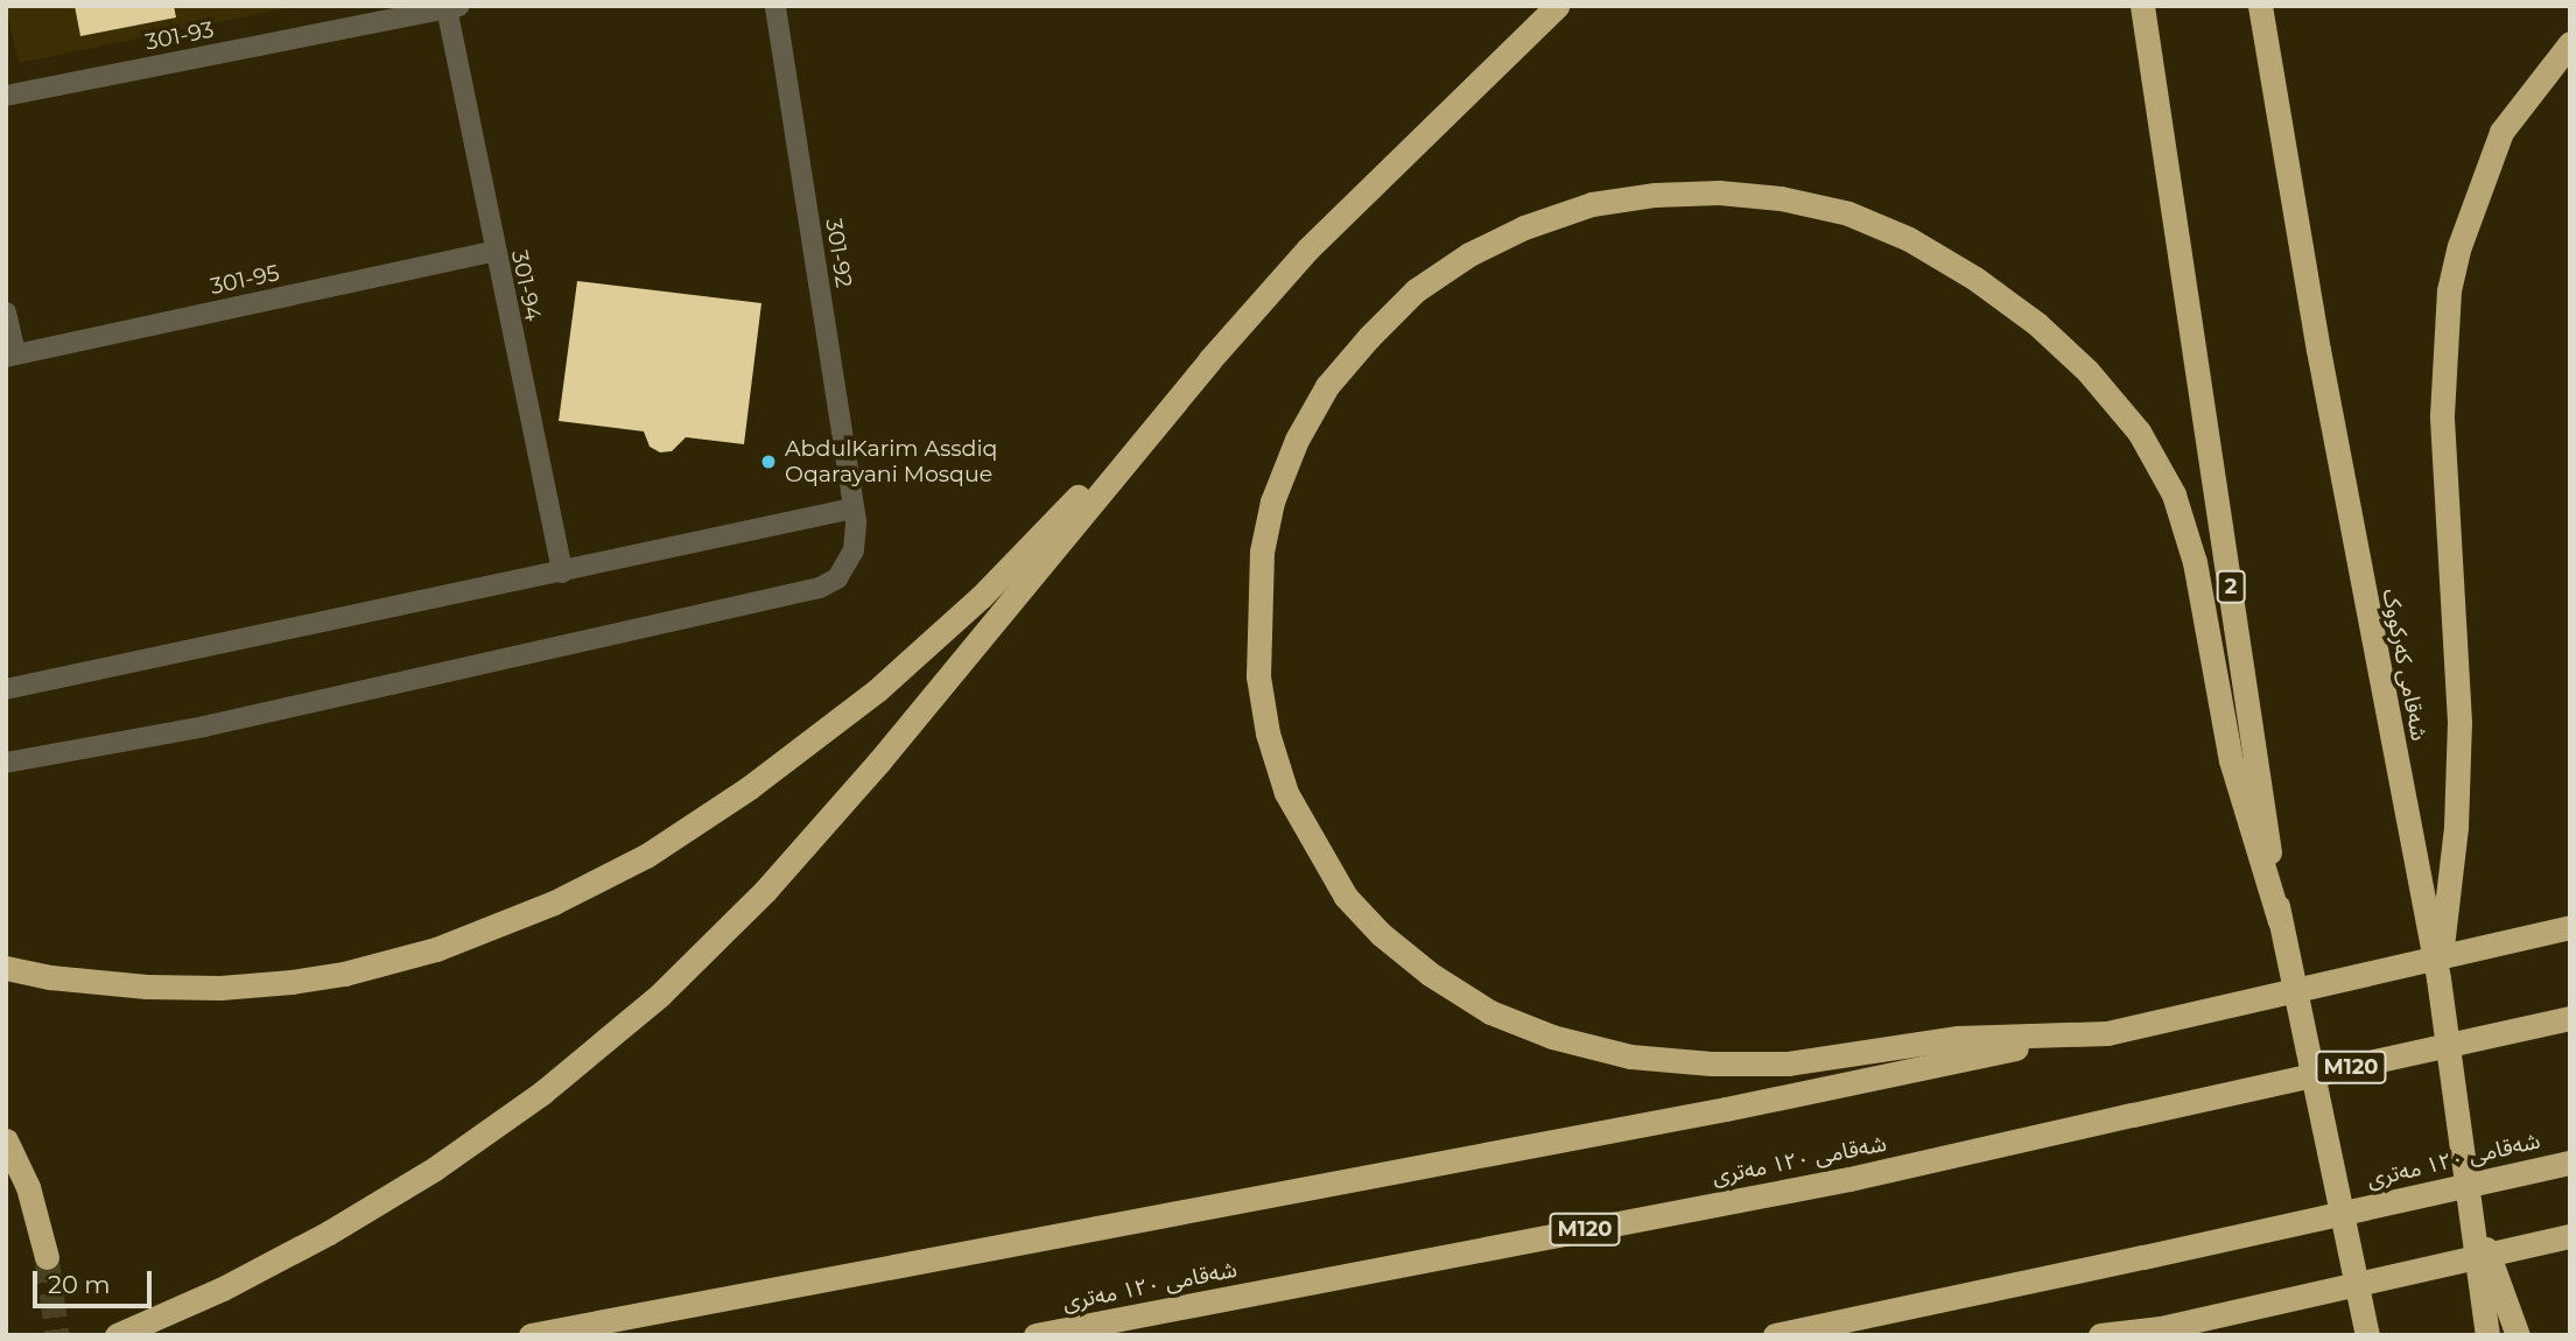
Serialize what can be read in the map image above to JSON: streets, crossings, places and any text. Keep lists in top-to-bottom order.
{
  "streets": {
    "highway": [
      "2",
      "شەقامی کەرکووک",
      "M120",
      "شەقامی ١٢٠ مەتری"
    ],
    "street": [
      "301-93",
      "301-92",
      "301-95",
      "301-94"
    ]
  },
  "crossings": [
    ["301-93", "301-94"],
    ["301-95", "301-94"]
  ],
  "places": ["AbdulKarim Assdiq Oqarayani Mosque"],
  "scale_bar": "20 m"
}
